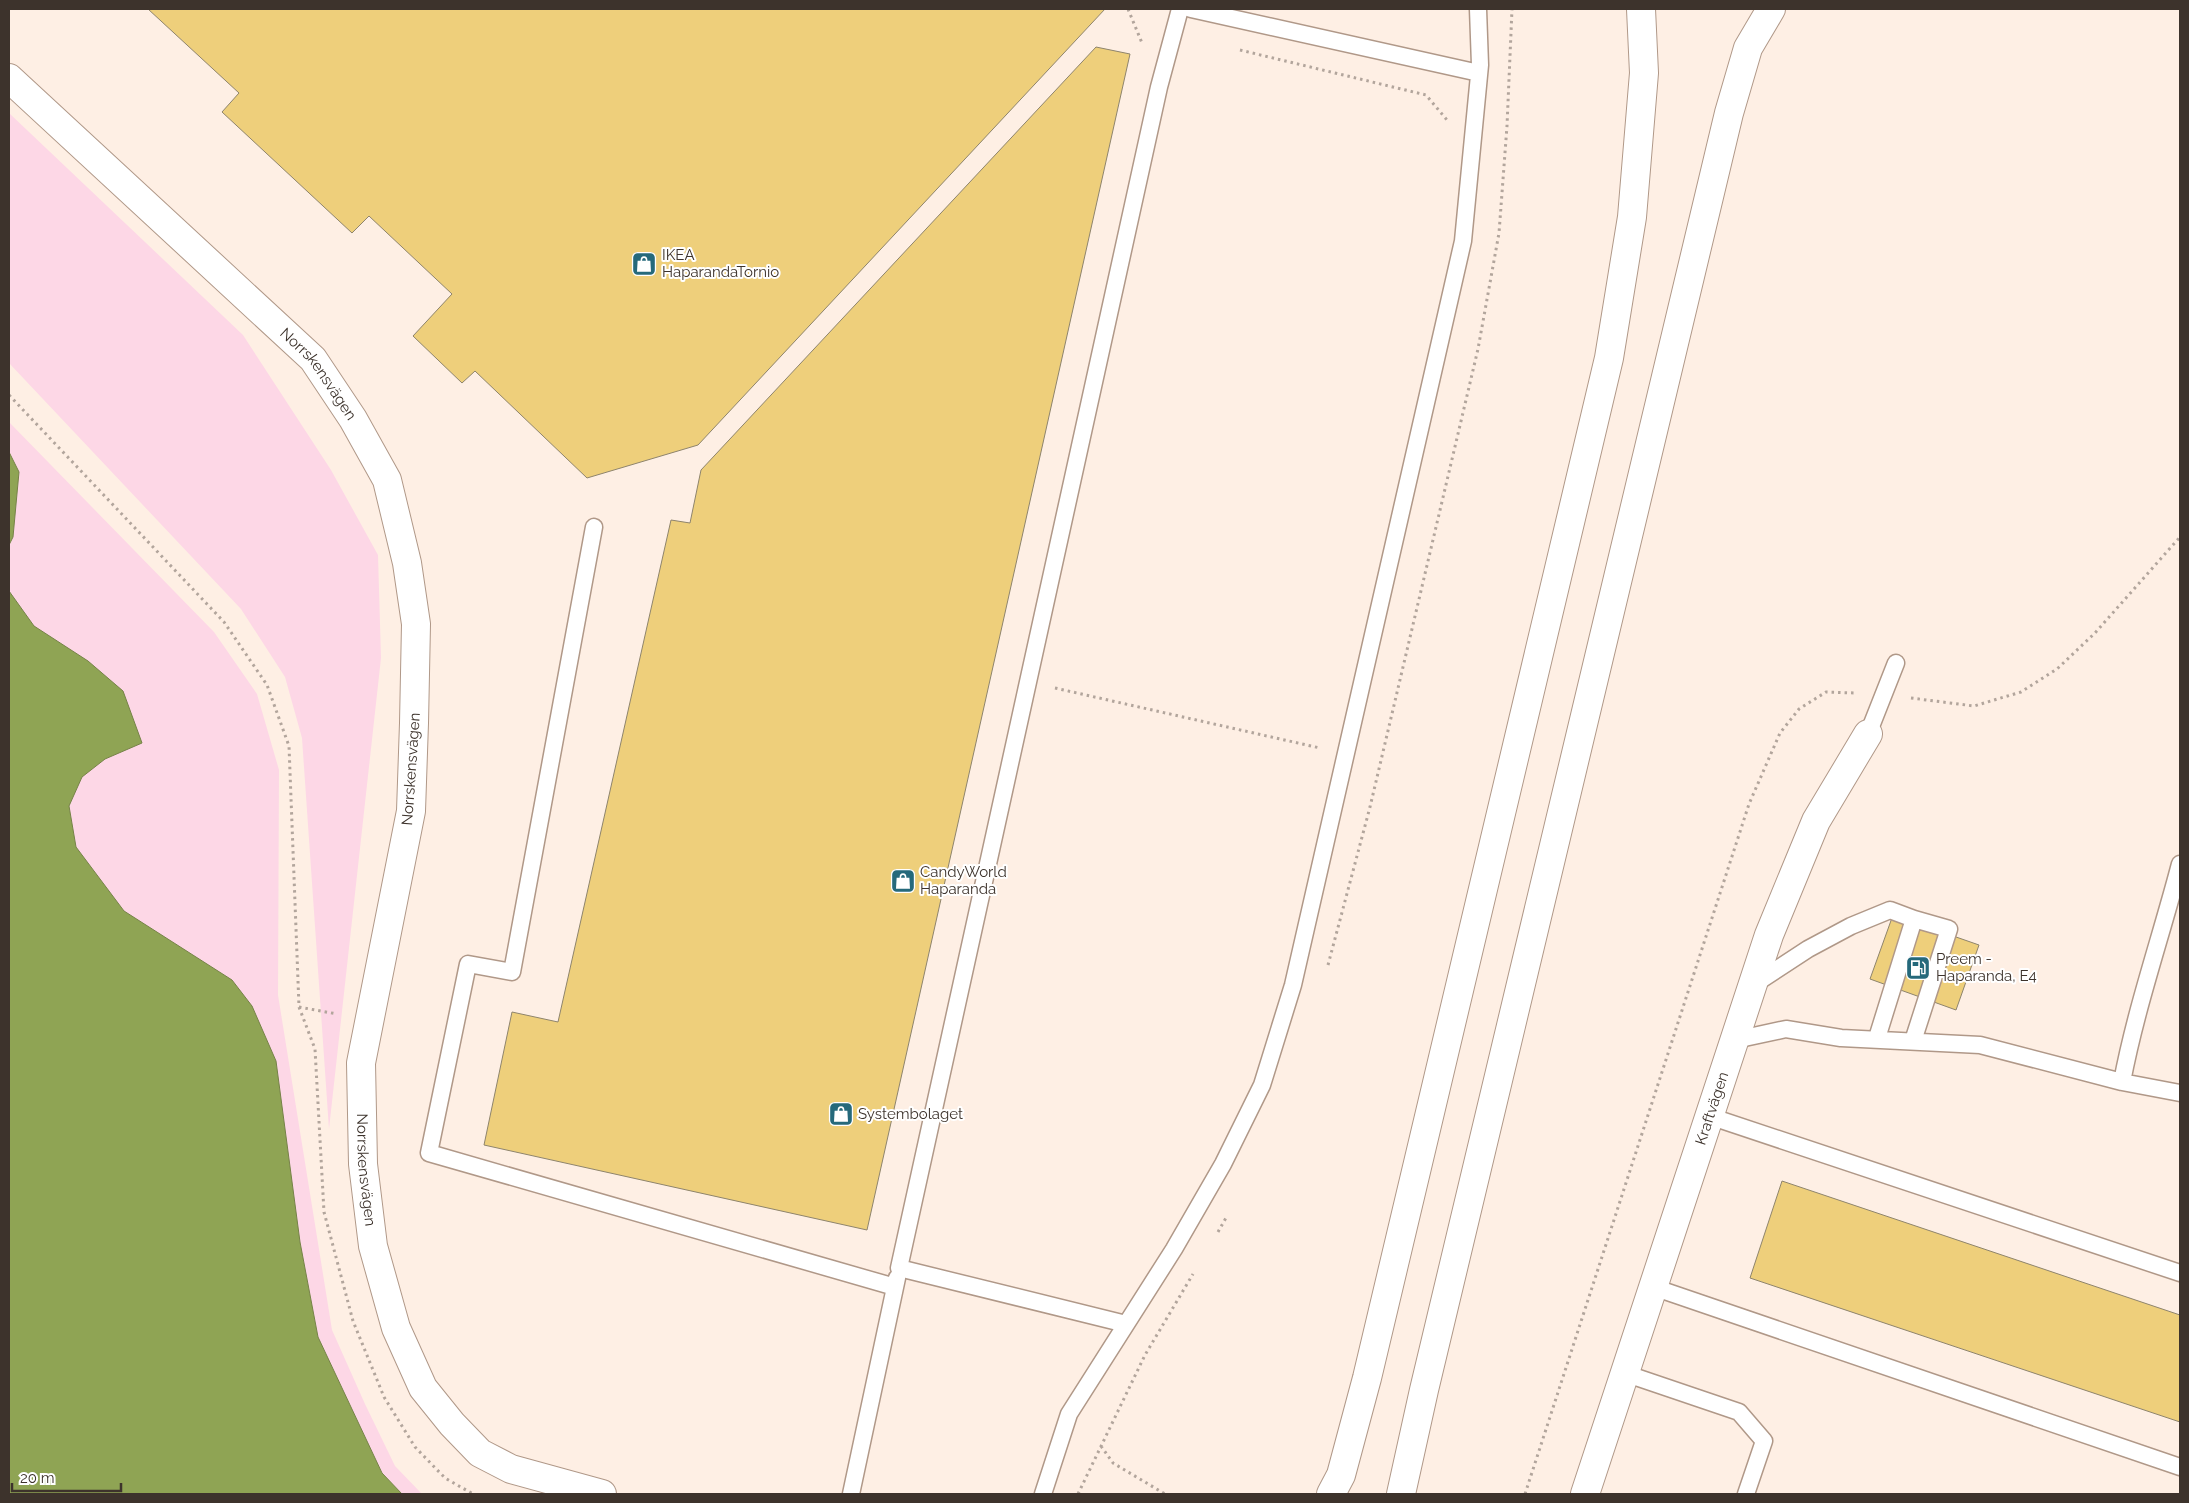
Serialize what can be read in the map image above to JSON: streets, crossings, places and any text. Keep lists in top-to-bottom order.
{
  "streets": {
    "main road": ["Norrskensvägen", "Kraftvägen"]
  },
  "places": {
    "shop": ["IKEA HaparandaTornio", "CandyWorld Haparanda", "Systembolaget"],
    "fuel station": ["Preem - Haparanda, E4"]
  },
  "scale_bar": "20 m"
}
